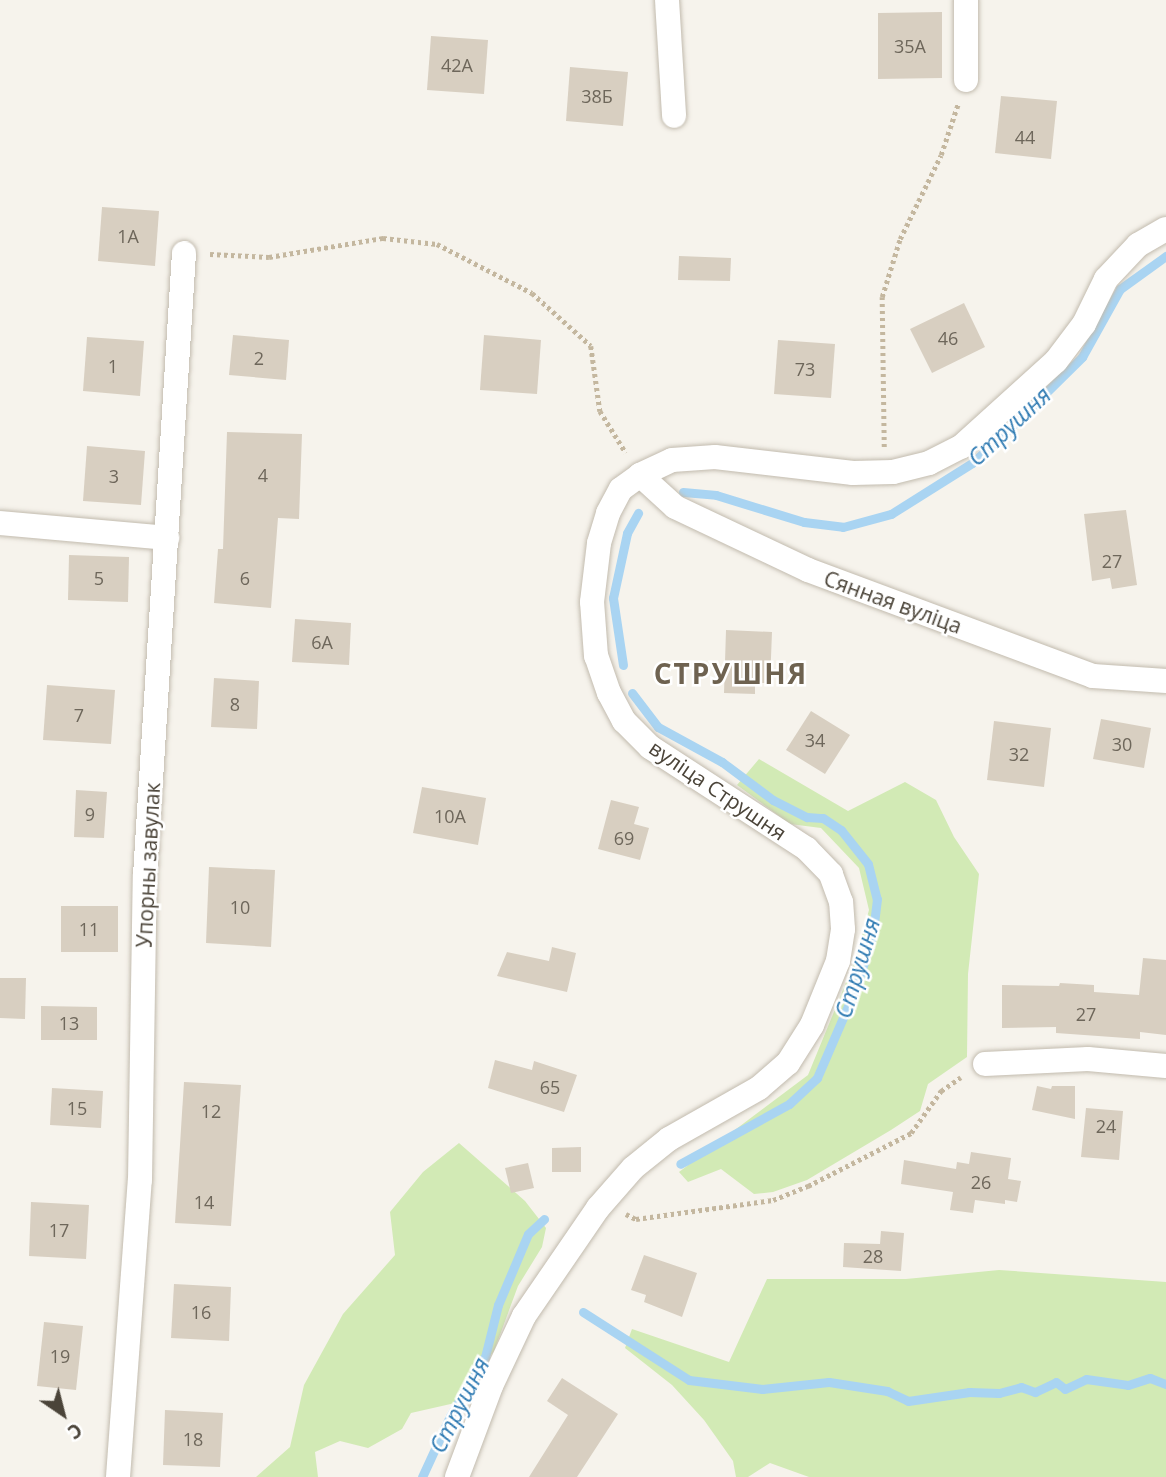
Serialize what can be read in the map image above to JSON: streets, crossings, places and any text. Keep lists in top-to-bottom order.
{
  "streets": {
    "street": ["Сянная вуліца", "вуліца Струшня", "Упорны завулак"]
  },
  "crossings": [
    ["Сянная вуліца", "вуліца Струшня"]
  ],
  "districts": ["СТРУШНЯ"],
  "water": ["Струшня"],
  "house_numbers": [
    "35А",
    "42А",
    "38Б",
    "44",
    "1А",
    "46",
    "2",
    "1",
    "73",
    "4",
    "3",
    "27",
    "5",
    "6",
    "6А",
    "8",
    "7",
    "34",
    "30",
    "32",
    "9",
    "10А",
    "69",
    "10",
    "11",
    "27",
    "13",
    "65",
    "15",
    "12",
    "24",
    "26",
    "14",
    "17",
    "28",
    "16",
    "19",
    "18"
  ],
  "north": "bottom right"
}
